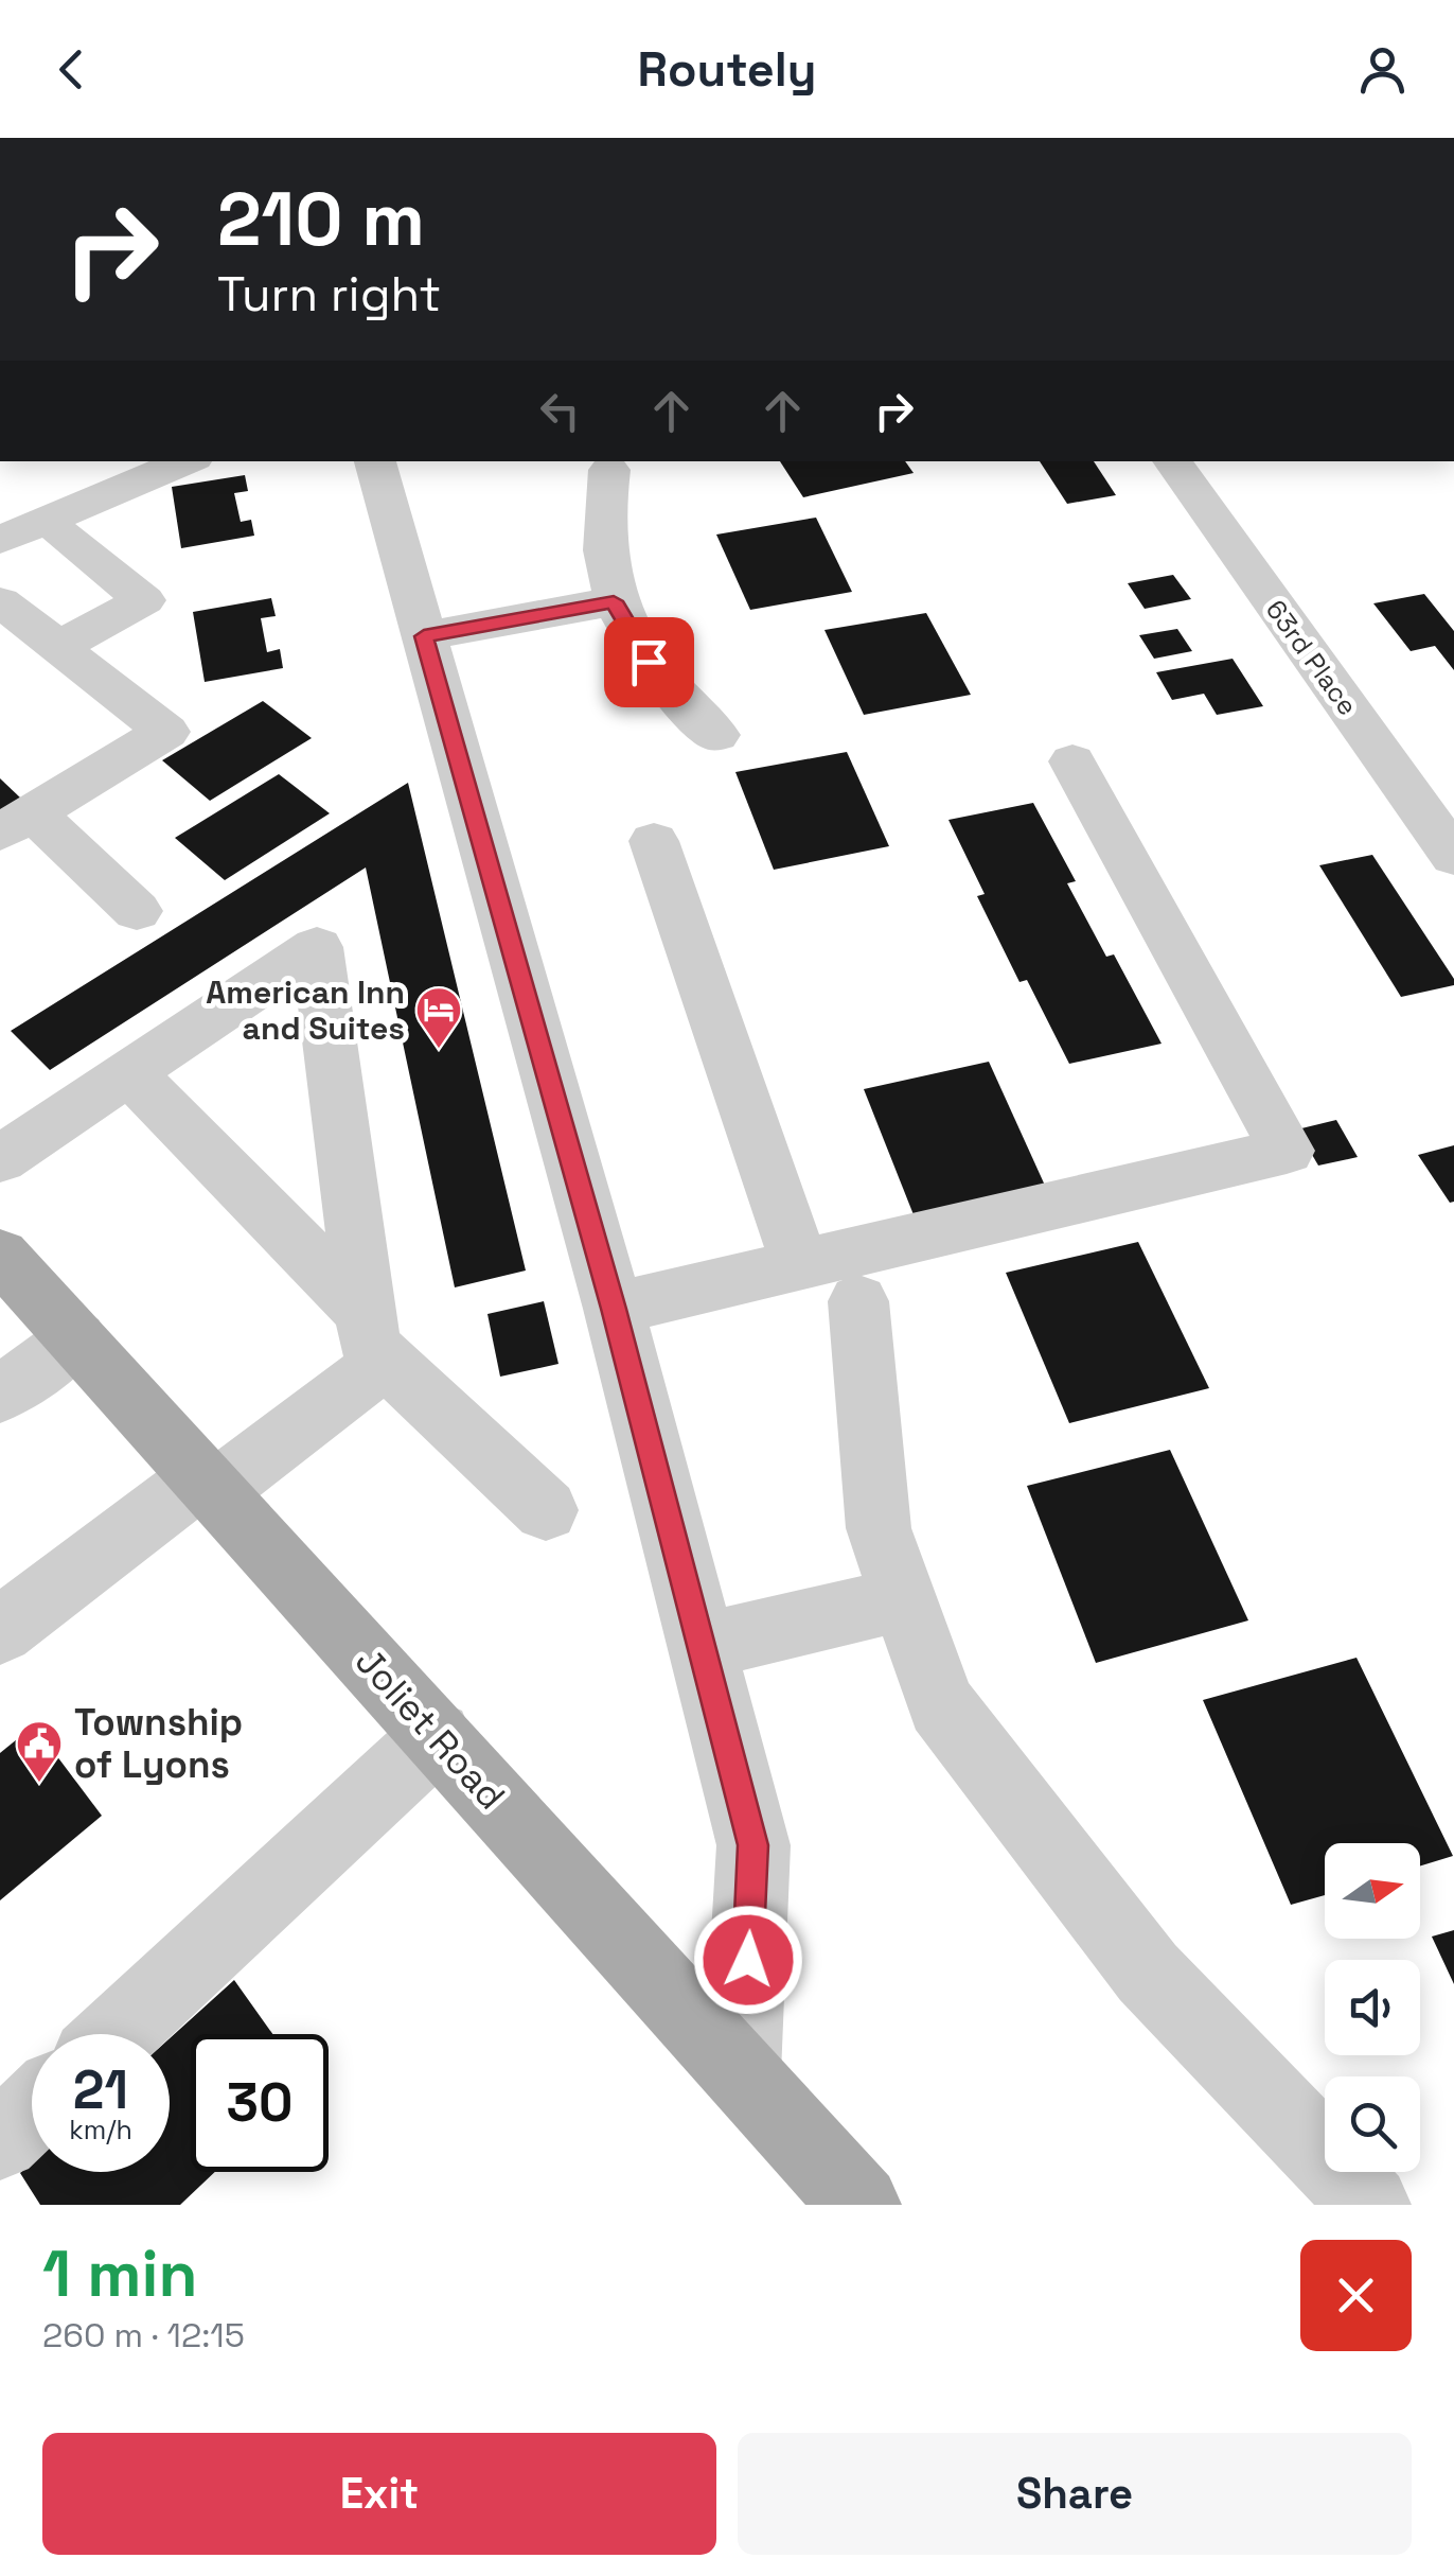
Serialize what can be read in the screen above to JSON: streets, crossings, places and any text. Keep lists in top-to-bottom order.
{
  "streets": {
    "main road": ["Joliet Road"],
    "street": ["63rd Place"]
  },
  "places": {
    "hotel": ["American Inn and Suites"],
    "public building": ["Township of Lyons"]
  },
  "north": "right",
  "page": {
    "header": "Routely",
    "turn": ["210 m", "Turn right"],
    "speed": "21 km/h",
    "limit": "30",
    "heading": ["1 min", "260 m · 12:15"],
    "buttons": ["Exit", "Share"]
  }
}
